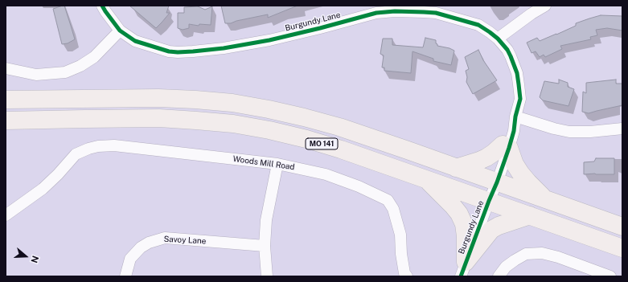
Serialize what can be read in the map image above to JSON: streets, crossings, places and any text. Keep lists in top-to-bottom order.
{
  "streets": {
    "highway": ["MO 141"],
    "street": ["Burgundy Lane", "Woods Mill Road", "Savoy Lane"]
  },
  "crossings": [
    ["Burgundy Lane", "MO 141"]
  ],
  "north": "right"
}
